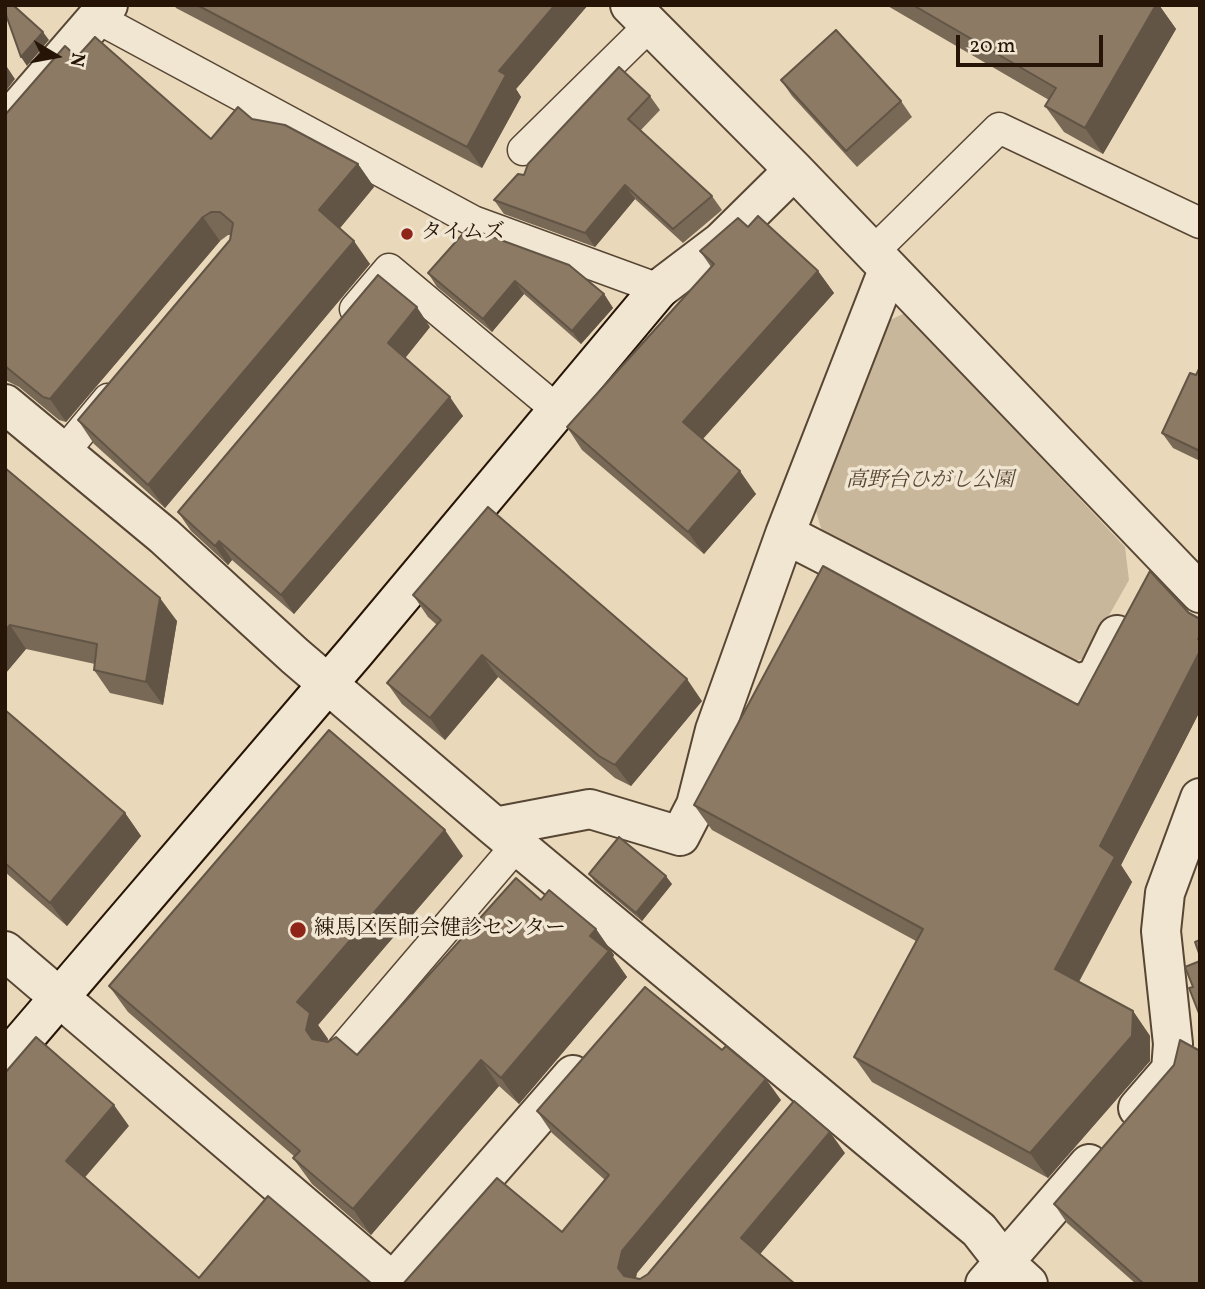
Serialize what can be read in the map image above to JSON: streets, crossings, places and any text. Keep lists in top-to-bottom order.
{
  "parks": ["高野台ひがし公園"],
  "places": ["タイムズ", "練馬区医師会健診センター"],
  "scale_bar": "20 m",
  "north": "right"
}
